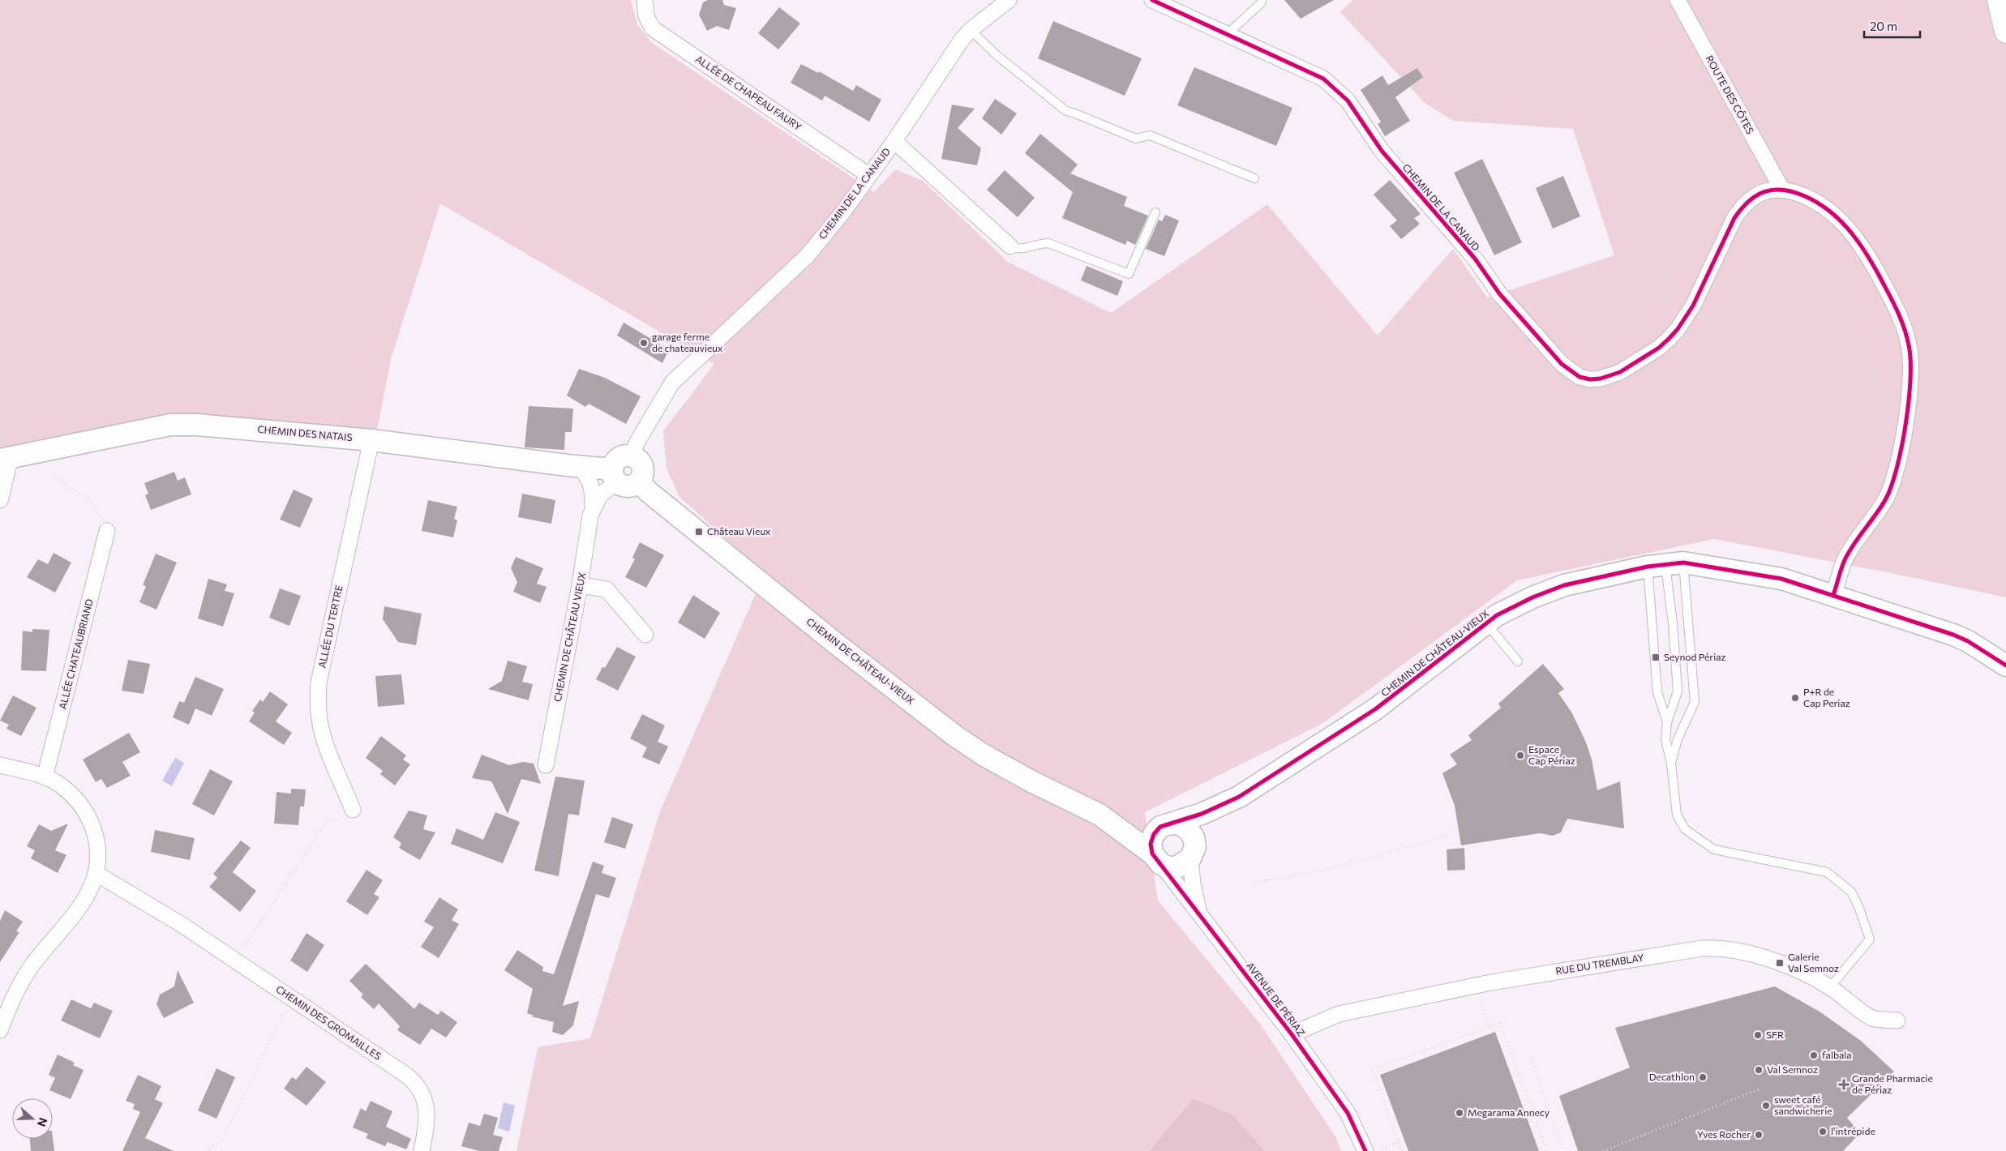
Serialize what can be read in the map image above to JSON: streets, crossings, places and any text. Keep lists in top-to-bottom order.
{
  "streets": {
    "street": [
      "ALLÉE DE CHAPEAU FAURY",
      "ROUTE DES CÔTES",
      "CHEMIN DE LA CANAUD",
      "CHEMIN DES NATAIS",
      "ALLÉE DU TERTRE",
      "CHEMIN DE CHÂTEAU VIEUX",
      "CHEMIN DE CHÂTEAU-VIEUX",
      "ALLÉE CHATEAUBRIAND",
      "RUE DU TREMBLAY",
      "AVENUE DE PÉRIAZ",
      "CHEMIN DES GROMAILLES"
    ]
  },
  "crossings": [
    ["ALLÉE DE CHAPEAU FAURY", "CHEMIN DE LA CANAUD"],
    ["ROUTE DES CÔTES", "CHEMIN DE LA CANAUD"],
    ["CHEMIN DE LA CANAUD", "CHEMIN DES NATAIS"],
    ["CHEMIN DE LA CANAUD", "CHEMIN DE CHÂTEAU VIEUX"],
    ["CHEMIN DE LA CANAUD", "CHEMIN DE CHÂTEAU-VIEUX"],
    ["CHEMIN DES NATAIS", "ALLÉE DU TERTRE"],
    ["CHEMIN DES NATAIS", "CHEMIN DE CHÂTEAU VIEUX"],
    ["CHEMIN DES NATAIS", "CHEMIN DE CHÂTEAU-VIEUX"],
    ["CHEMIN DE CHÂTEAU VIEUX", "CHEMIN DE CHÂTEAU-VIEUX"],
    ["CHEMIN DE CHÂTEAU-VIEUX", "AVENUE DE PÉRIAZ"],
    ["RUE DU TREMBLAY", "AVENUE DE PÉRIAZ"]
  ],
  "places": {
    "other": [
      "garage ferme de chateauvieux",
      "P+R de Cap Periaz",
      "Espace Cap Périaz",
      "SFR",
      "falbala",
      "Val Semnoz",
      "Decathlon",
      "sweet café sandwicherie",
      "Megarama Annecy",
      "l'intrépide",
      "Yves Rocher"
    ],
    "transit": ["Château Vieux", "Seynod Périaz", "Galerie Val Semnoz"],
    "health": ["Grande Pharmacie de Périaz"]
  },
  "scale_bar": "20 m",
  "north": "right"
}
